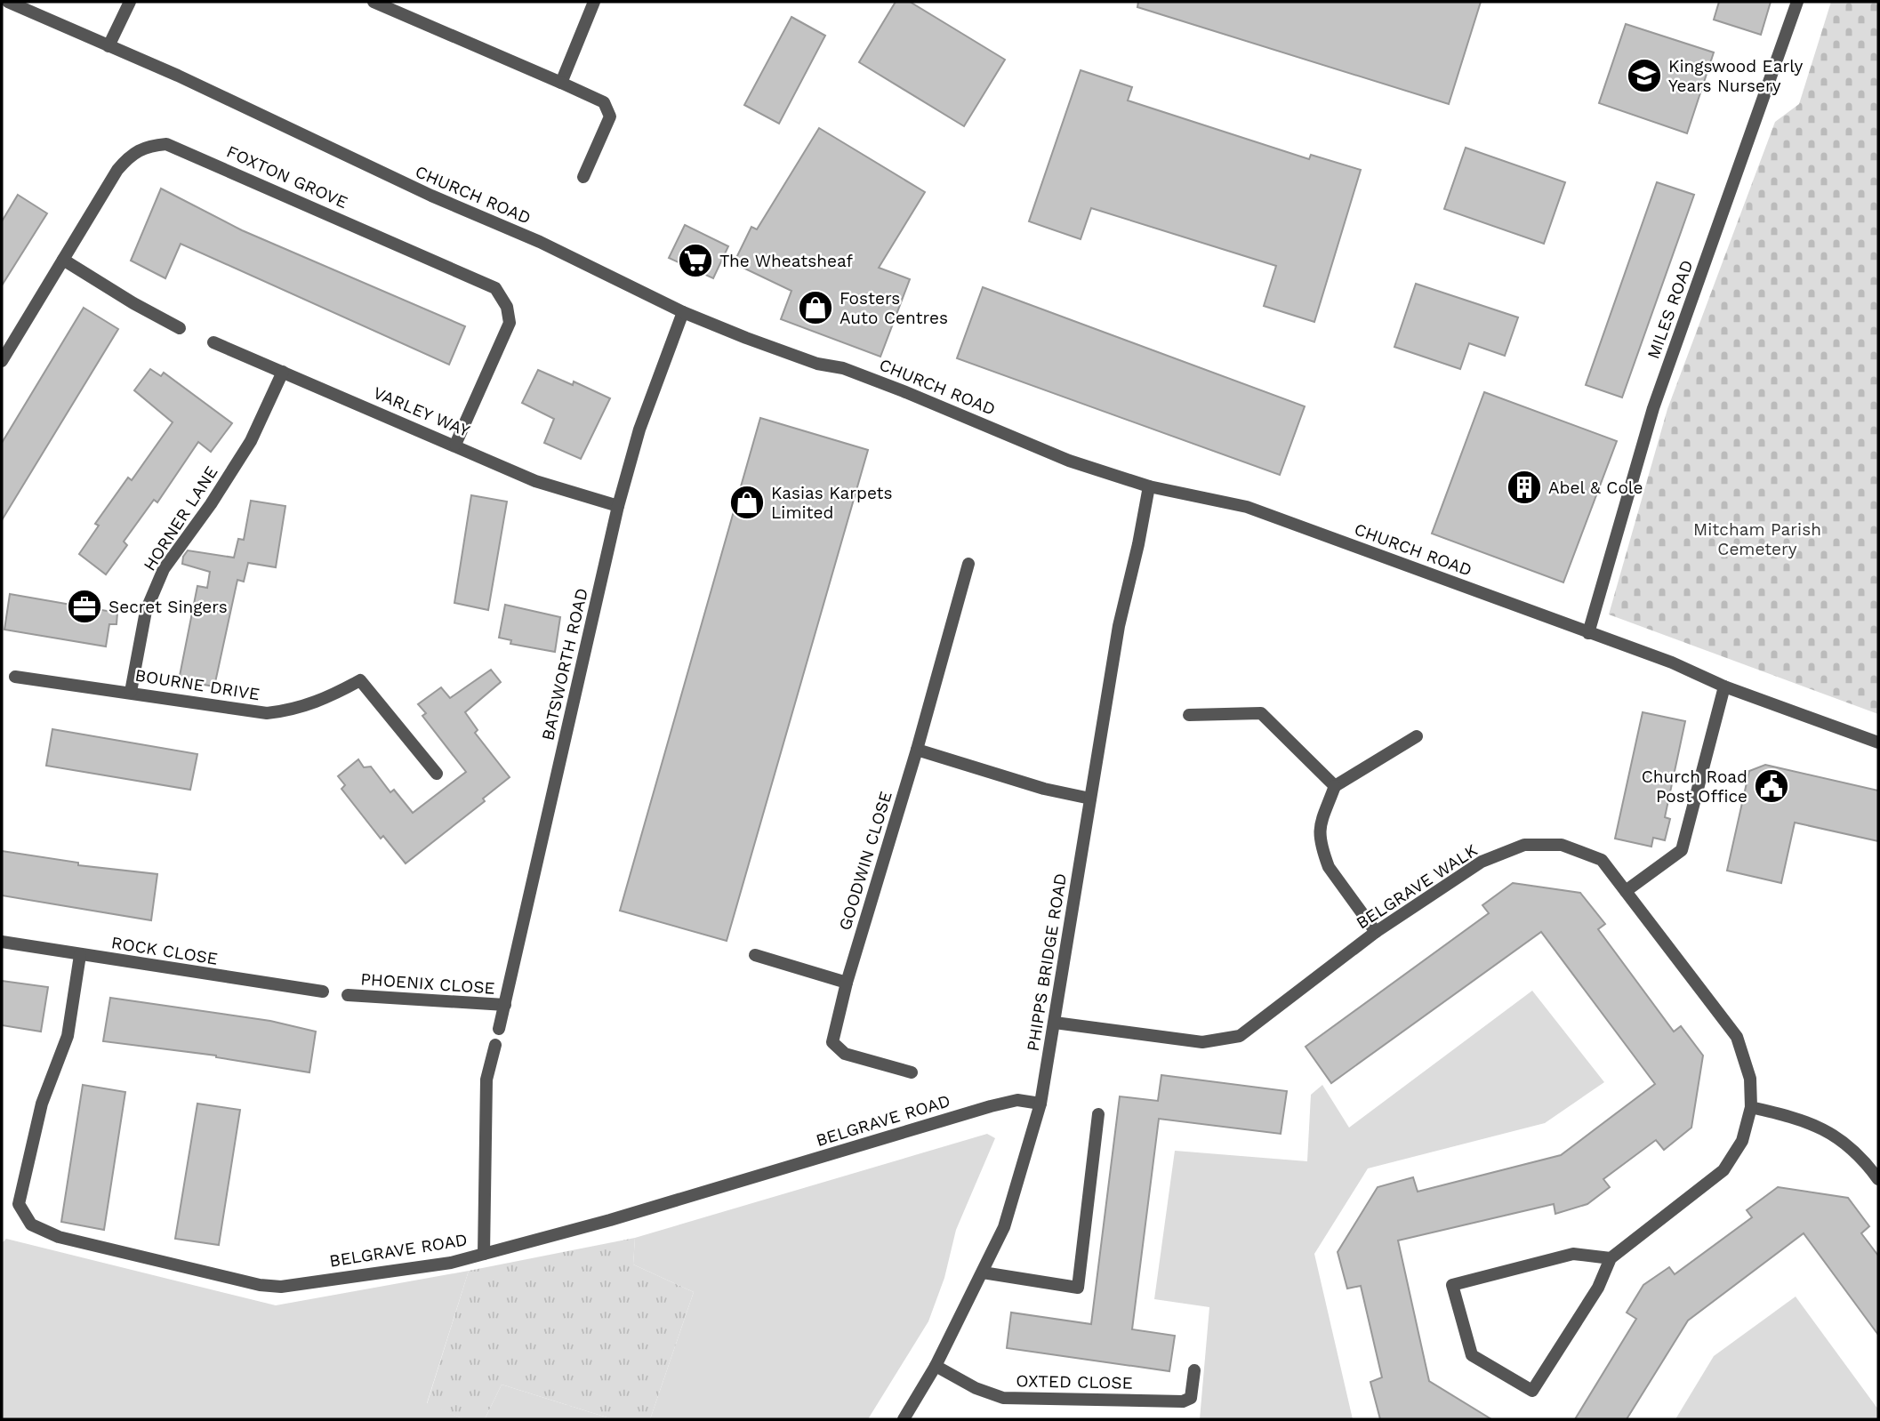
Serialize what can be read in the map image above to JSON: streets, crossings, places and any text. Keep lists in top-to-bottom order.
{
  "streets": {
    "street": [
      "FOXTON GROVE",
      "CHURCH ROAD",
      "MILES ROAD",
      "VARLEY WAY",
      "HORNER LANE",
      "BATSWORTH ROAD",
      "BOURNE DRIVE",
      "GOODWIN CLOSE",
      "BELGRAVE WALK",
      "ROCK CLOSE",
      "PHIPPS BRIDGE ROAD",
      "PHOENIX CLOSE",
      "BELGRAVE ROAD",
      "OXTED CLOSE"
    ]
  },
  "crossings": [
    ["FOXTON GROVE", "VARLEY WAY"],
    ["CHURCH ROAD", "MILES ROAD"],
    ["CHURCH ROAD", "BATSWORTH ROAD"],
    ["CHURCH ROAD", "PHIPPS BRIDGE ROAD"],
    ["VARLEY WAY", "HORNER LANE"],
    ["VARLEY WAY", "BATSWORTH ROAD"],
    ["HORNER LANE", "BOURNE DRIVE"],
    ["BATSWORTH ROAD", "PHOENIX CLOSE"],
    ["BELGRAVE WALK", "PHIPPS BRIDGE ROAD"],
    ["ROCK CLOSE", "BELGRAVE ROAD"],
    ["PHIPPS BRIDGE ROAD", "BELGRAVE ROAD"],
    ["PHIPPS BRIDGE ROAD", "OXTED CLOSE"]
  ],
  "parks": ["Mitcham Parish Cemetery"],
  "places": {
    "school or university": ["Kingswood Early Years Nursery"],
    "supermarket": ["The Wheatsheaf"],
    "shop": ["Fosters Auto Centres", "Kasias Karpets Limited"],
    "building": ["Abel & Cole"],
    "office": ["Secret Singers"],
    "public building": ["Church Road Post Office"]
  }
}
